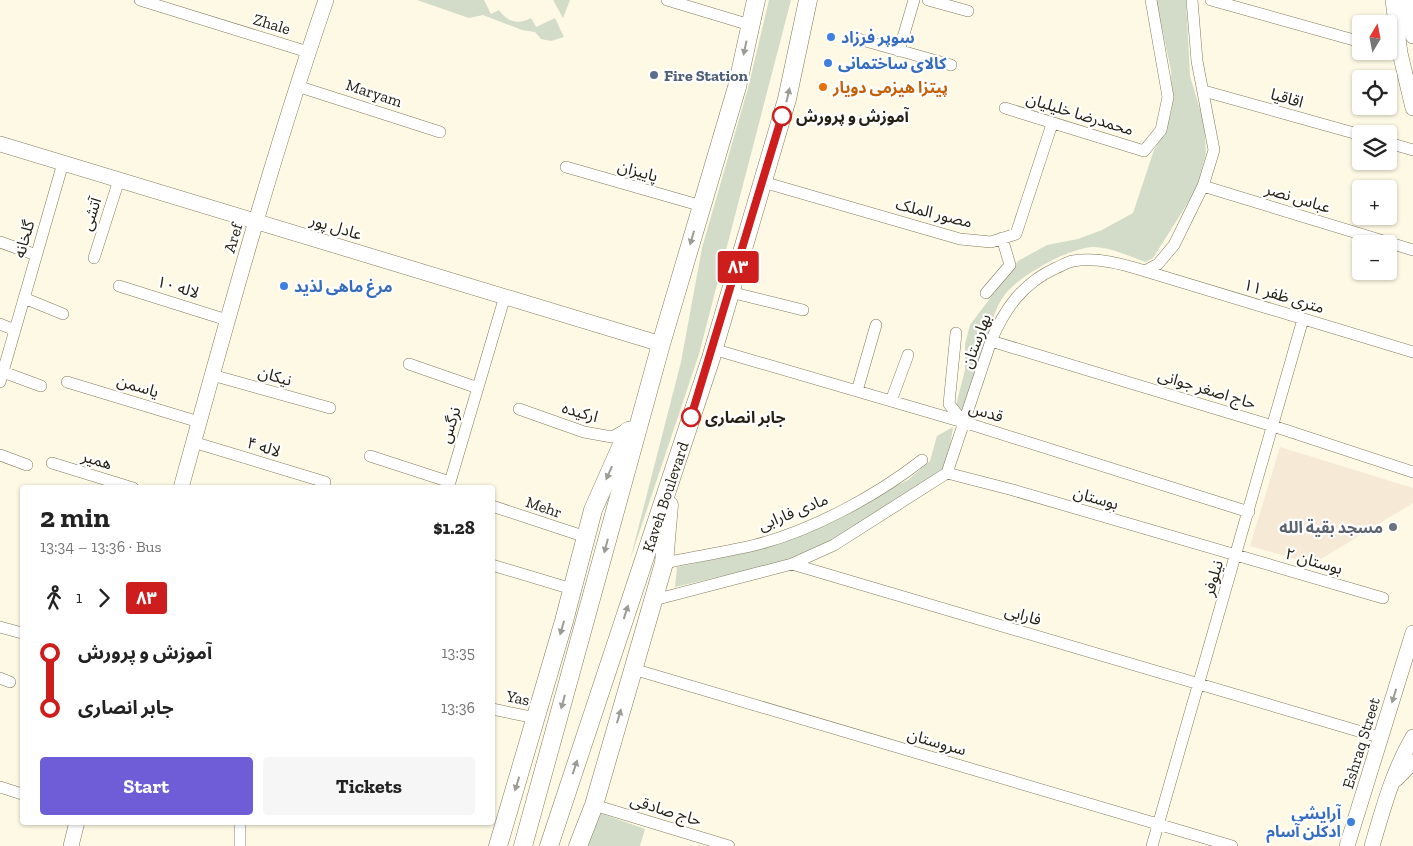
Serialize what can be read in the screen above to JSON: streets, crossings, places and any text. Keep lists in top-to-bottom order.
{
  "streets": {
    "main road": [
      "عادل پور",
      "Aref",
      "Kaveh Boulevard",
      "Eshraq Street"
    ],
    "street": [
      "Zhale",
      "Maryam",
      "اقاقیا",
      "محمدرضا خلیلیان",
      "پاییزان",
      "عباس نصر",
      "مصور الملک",
      "آتشی",
      "گلخانه",
      "لاله ۱۰",
      "۱۱ متری ظفر",
      "بهارستان",
      "نیکان",
      "یاسمن",
      "حاج اصغر جوانی",
      "ارکیده",
      "قدس",
      "نرگس",
      "لاله ۴",
      "همیر",
      "بوستان",
      "Mehr",
      "مادی فارابی",
      "بوستان ۲",
      "نیلوفر",
      "فارابی",
      "Yas",
      "سروستان",
      "حاج صادقی"
    ]
  },
  "crossings": [
    ["Zhale", "Aref"],
    ["Maryam", "Aref"],
    ["مصور الملک", "Kaveh Boulevard"],
    ["آتشی", "عادل پور"],
    ["عادل پور", "Aref"],
    ["عادل پور", "گلخانه"],
    ["عادل پور", "نرگس"],
    ["Aref", "لاله ۱۰"],
    ["Aref", "نیکان"],
    ["Aref", "یاسمن"],
    ["Aref", "لاله ۴"],
    ["۱۱ متری ظفر", "بهارستان"],
    ["۱۱ متری ظفر", "نیلوفر"],
    ["بهارستان", "حاج اصغر جوانی"],
    ["بهارستان", "قدس"],
    ["بهارستان", "بوستان"],
    ["حاج اصغر جوانی", "نیلوفر"],
    ["قدس", "Kaveh Boulevard"],
    ["قدس", "نیلوفر"],
    ["بوستان", "بوستان ۲"],
    ["بوستان", "نیلوفر"],
    ["بوستان ۲", "نیلوفر"],
    ["نیلوفر", "فارابی"],
    ["نیلوفر", "سروستان"],
    ["فارابی", "Eshraq Street"]
  ],
  "one_way": ["Eshraq Street"],
  "places": [
    "سوپر فرزاد",
    "کالای ساختمانی",
    "Fire Station",
    "پیتزا هیزمی دویار",
    "آموزش و پرورش",
    "مرغ ماهی لذید",
    "جابر انصاری",
    "مسجد بقیة الله",
    "آرایشی ادکلن آسام"
  ],
  "lines": ["bus line ۸۳"],
  "north": "top",
  "page": {
    "on_map": "۸۳",
    "map_buttons": ["+", "−"],
    "heading": ["2 min", "13:34 – 13:36 · Bus", "$1.28"],
    "legs": ["1", "۸۳"],
    "list": [
      {
        "name": "آموزش و پرورش",
        "value": "13:35"
      },
      {
        "name": "جابر انصاری",
        "value": "13:36"
      }
    ],
    "buttons": ["Start", "Tickets"]
  }
}
